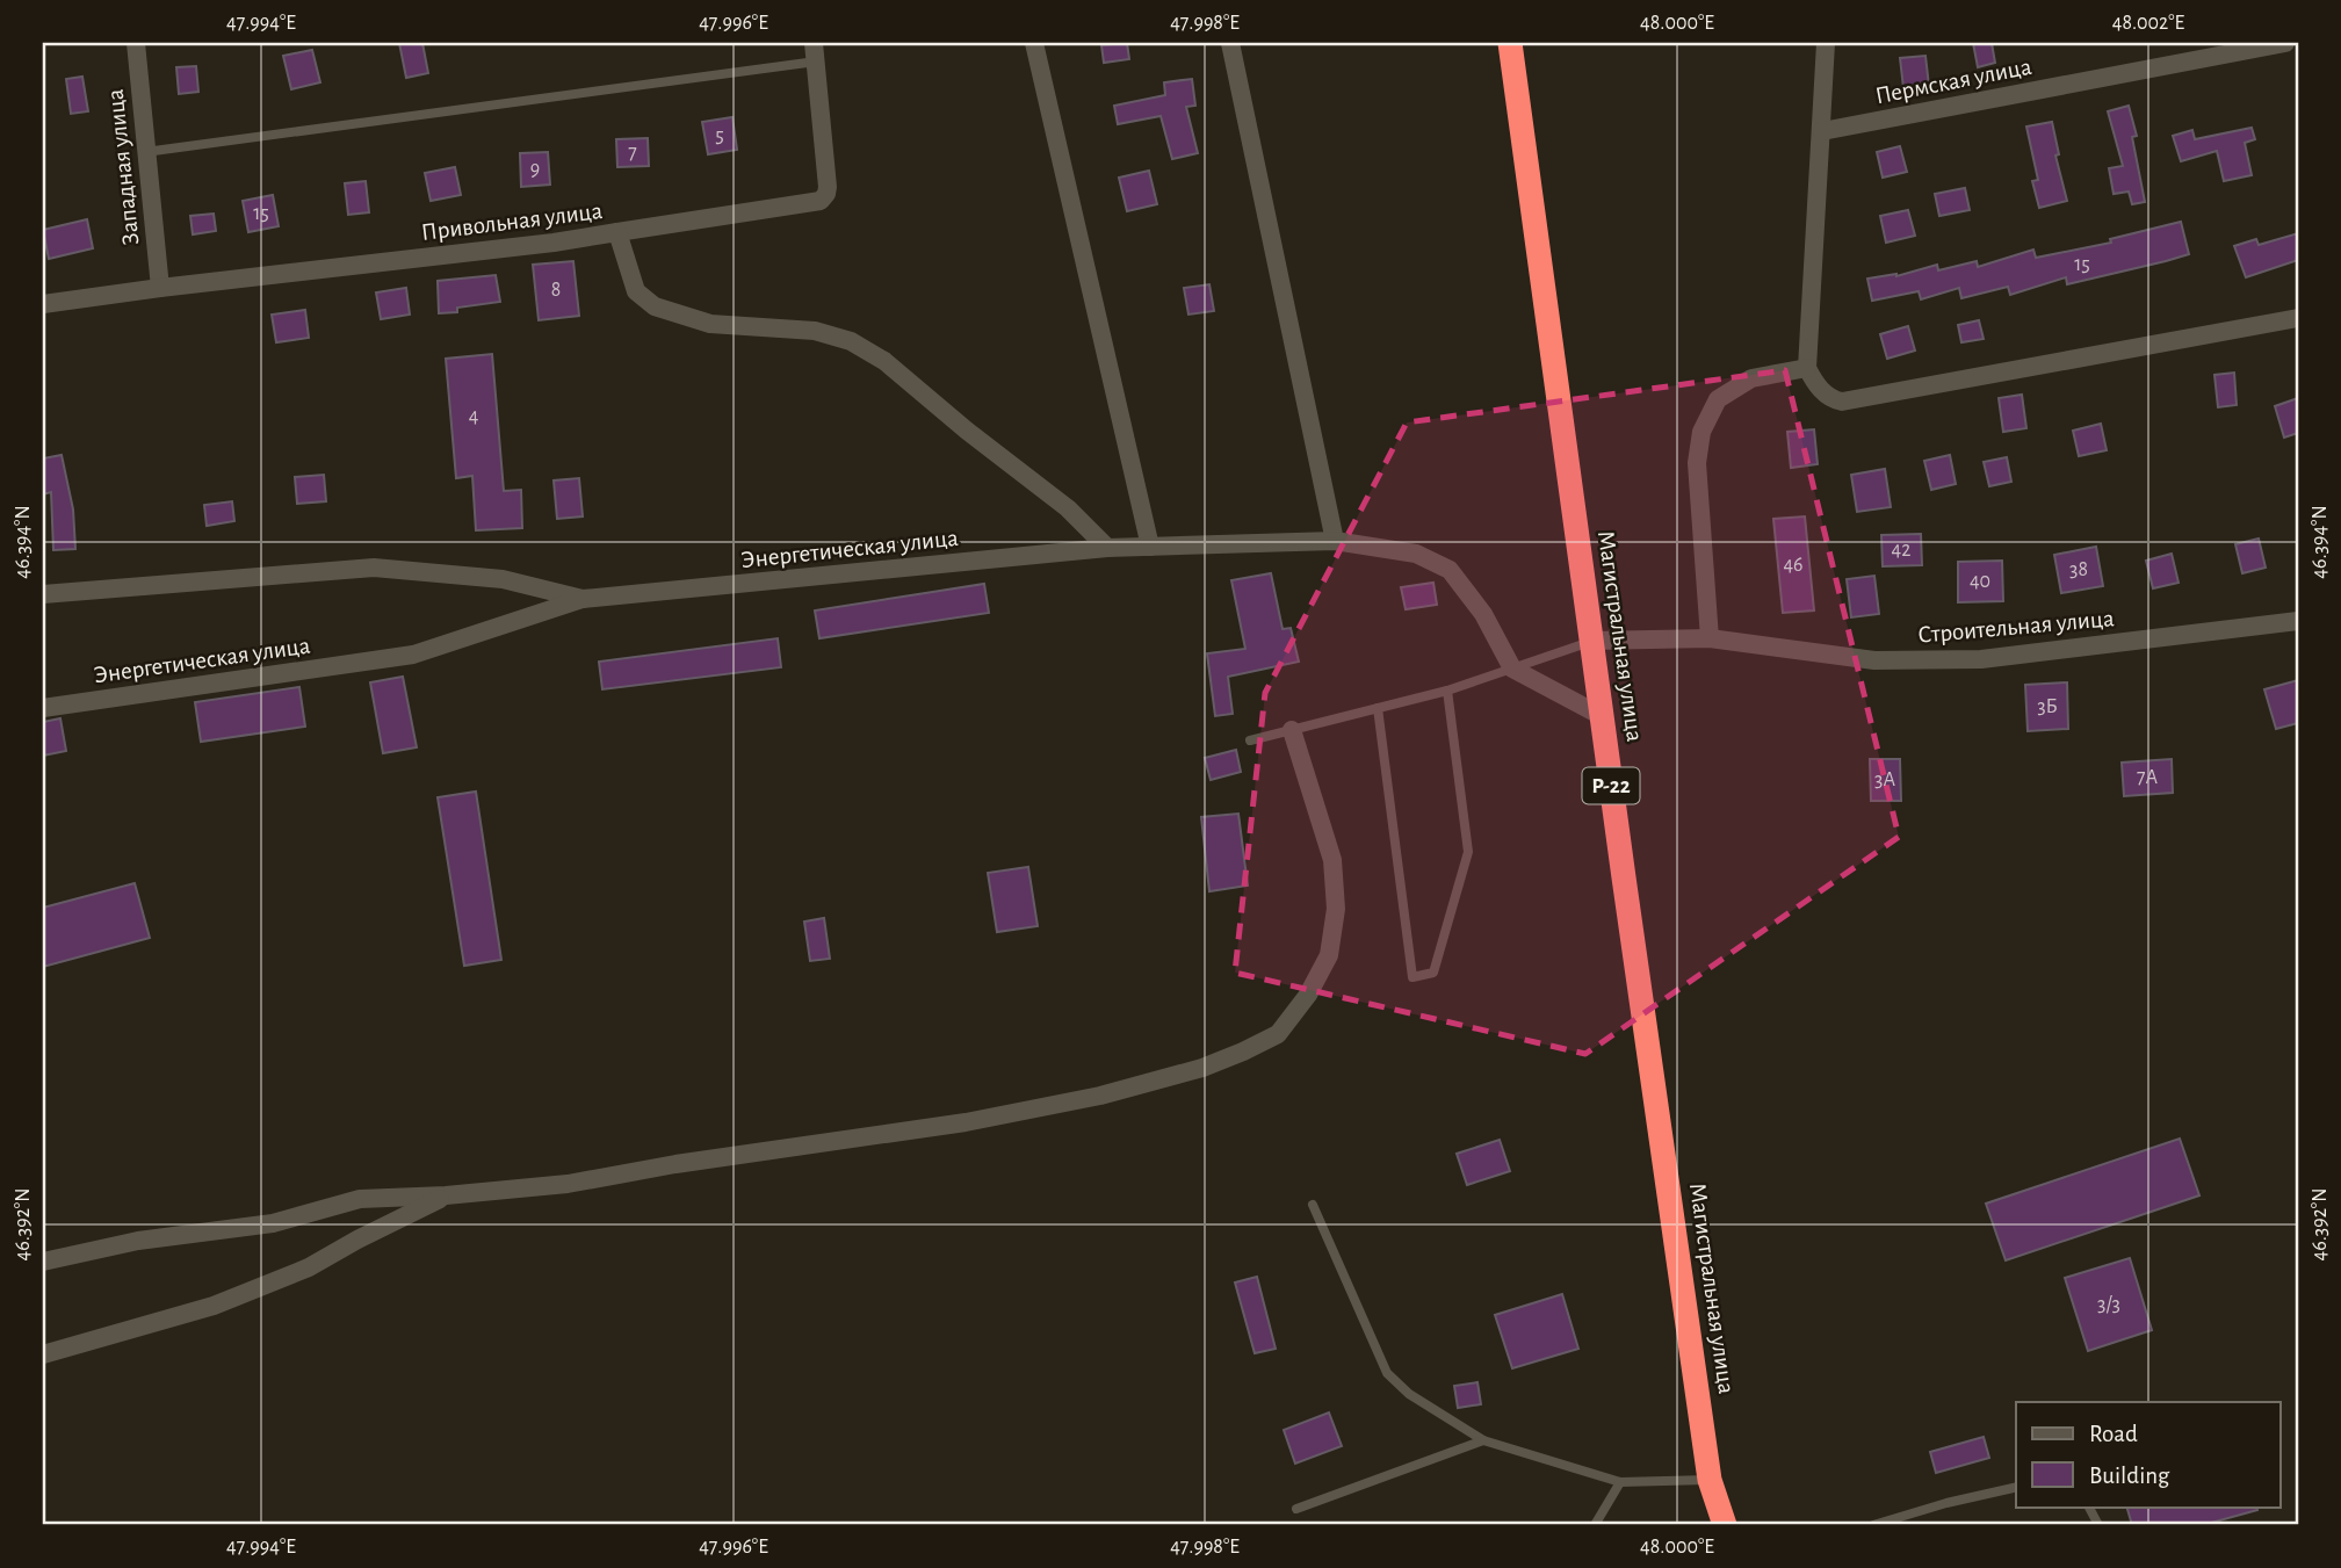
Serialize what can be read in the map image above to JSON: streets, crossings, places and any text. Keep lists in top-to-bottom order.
{
  "streets": {
    "highway": ["Магистральная улица", "Р-22"],
    "street": [
      "Пермская улица",
      "Западная улица",
      "Привольная улица",
      "Энергетическая улица",
      "Строительная улица"
    ]
  },
  "crossings": [
    ["Западная улица", "Привольная улица"],
    ["Привольная улица", "Энергетическая улица"],
    ["Строительная улица", "Магистральная улица"]
  ],
  "house_numbers": [
    "5",
    "7",
    "9",
    "15",
    "15",
    "8",
    "4",
    "42",
    "46",
    "38",
    "40",
    "3Б",
    "7А",
    "3А",
    "3/3"
  ],
  "legend": ["Road", "Building"],
  "coordinates": [
    "47.994°E",
    "47.996°E",
    "47.998°E",
    "48.000°E",
    "48.002°E",
    "46.394°N",
    "46.392°N"
  ]
}
